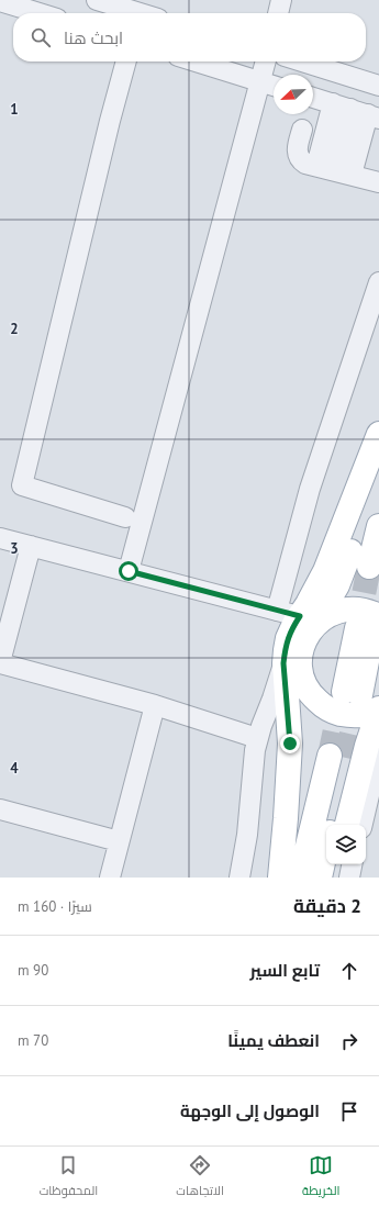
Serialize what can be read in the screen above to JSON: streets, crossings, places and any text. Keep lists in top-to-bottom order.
{
  "north": "bottom left",
  "page": {
    "search": "ابحث هنا",
    "heading": ["2 دقيقة", "سيرًا · 160 m"],
    "list": [
      ["تابع السير", "90 m"],
      ["انعطف يمينًا", "70 m"],
      "الوصول إلى الوجهة"
    ],
    "nav": ["الخريطة", "الاتجاهات", "المحفوظات"]
  },
  "grid": {
    "rows": [
      "1",
      "2",
      "3",
      "4"
    ]
  }
}
